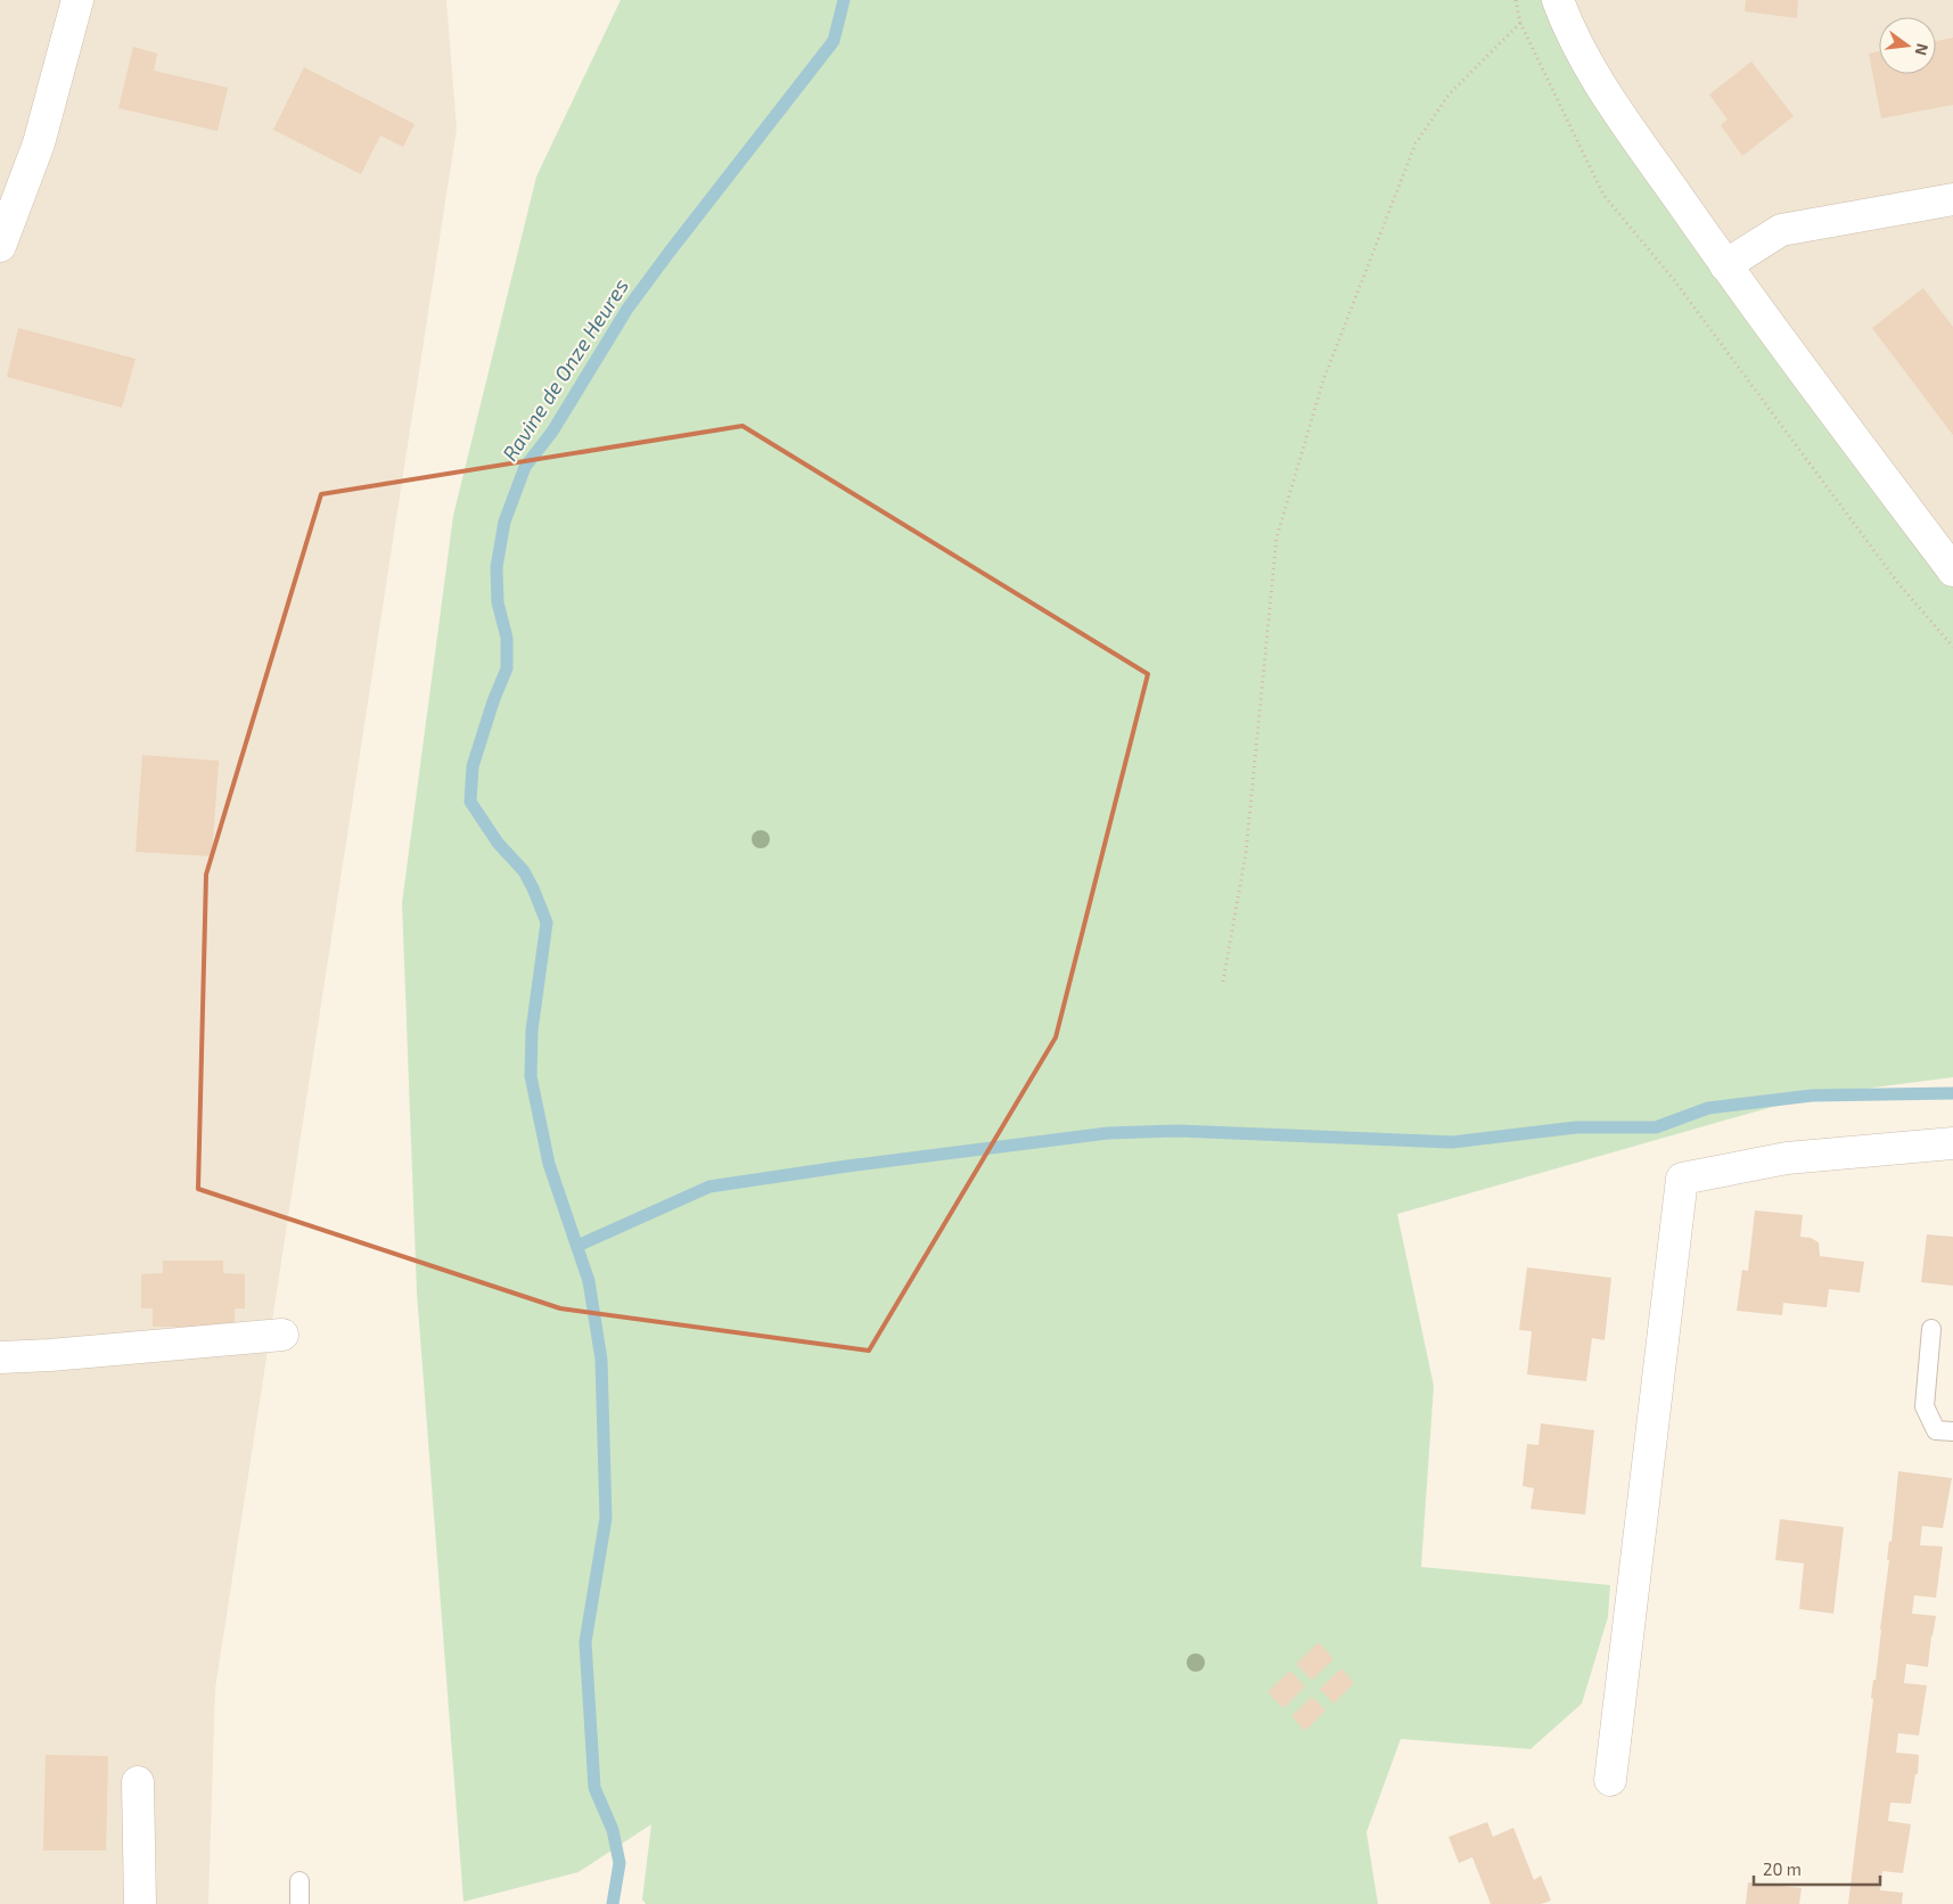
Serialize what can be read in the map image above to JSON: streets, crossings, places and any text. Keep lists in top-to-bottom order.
{
  "water": ["Ravine de Onze Heures"],
  "scale_bar": "20 m",
  "north": "right"
}
